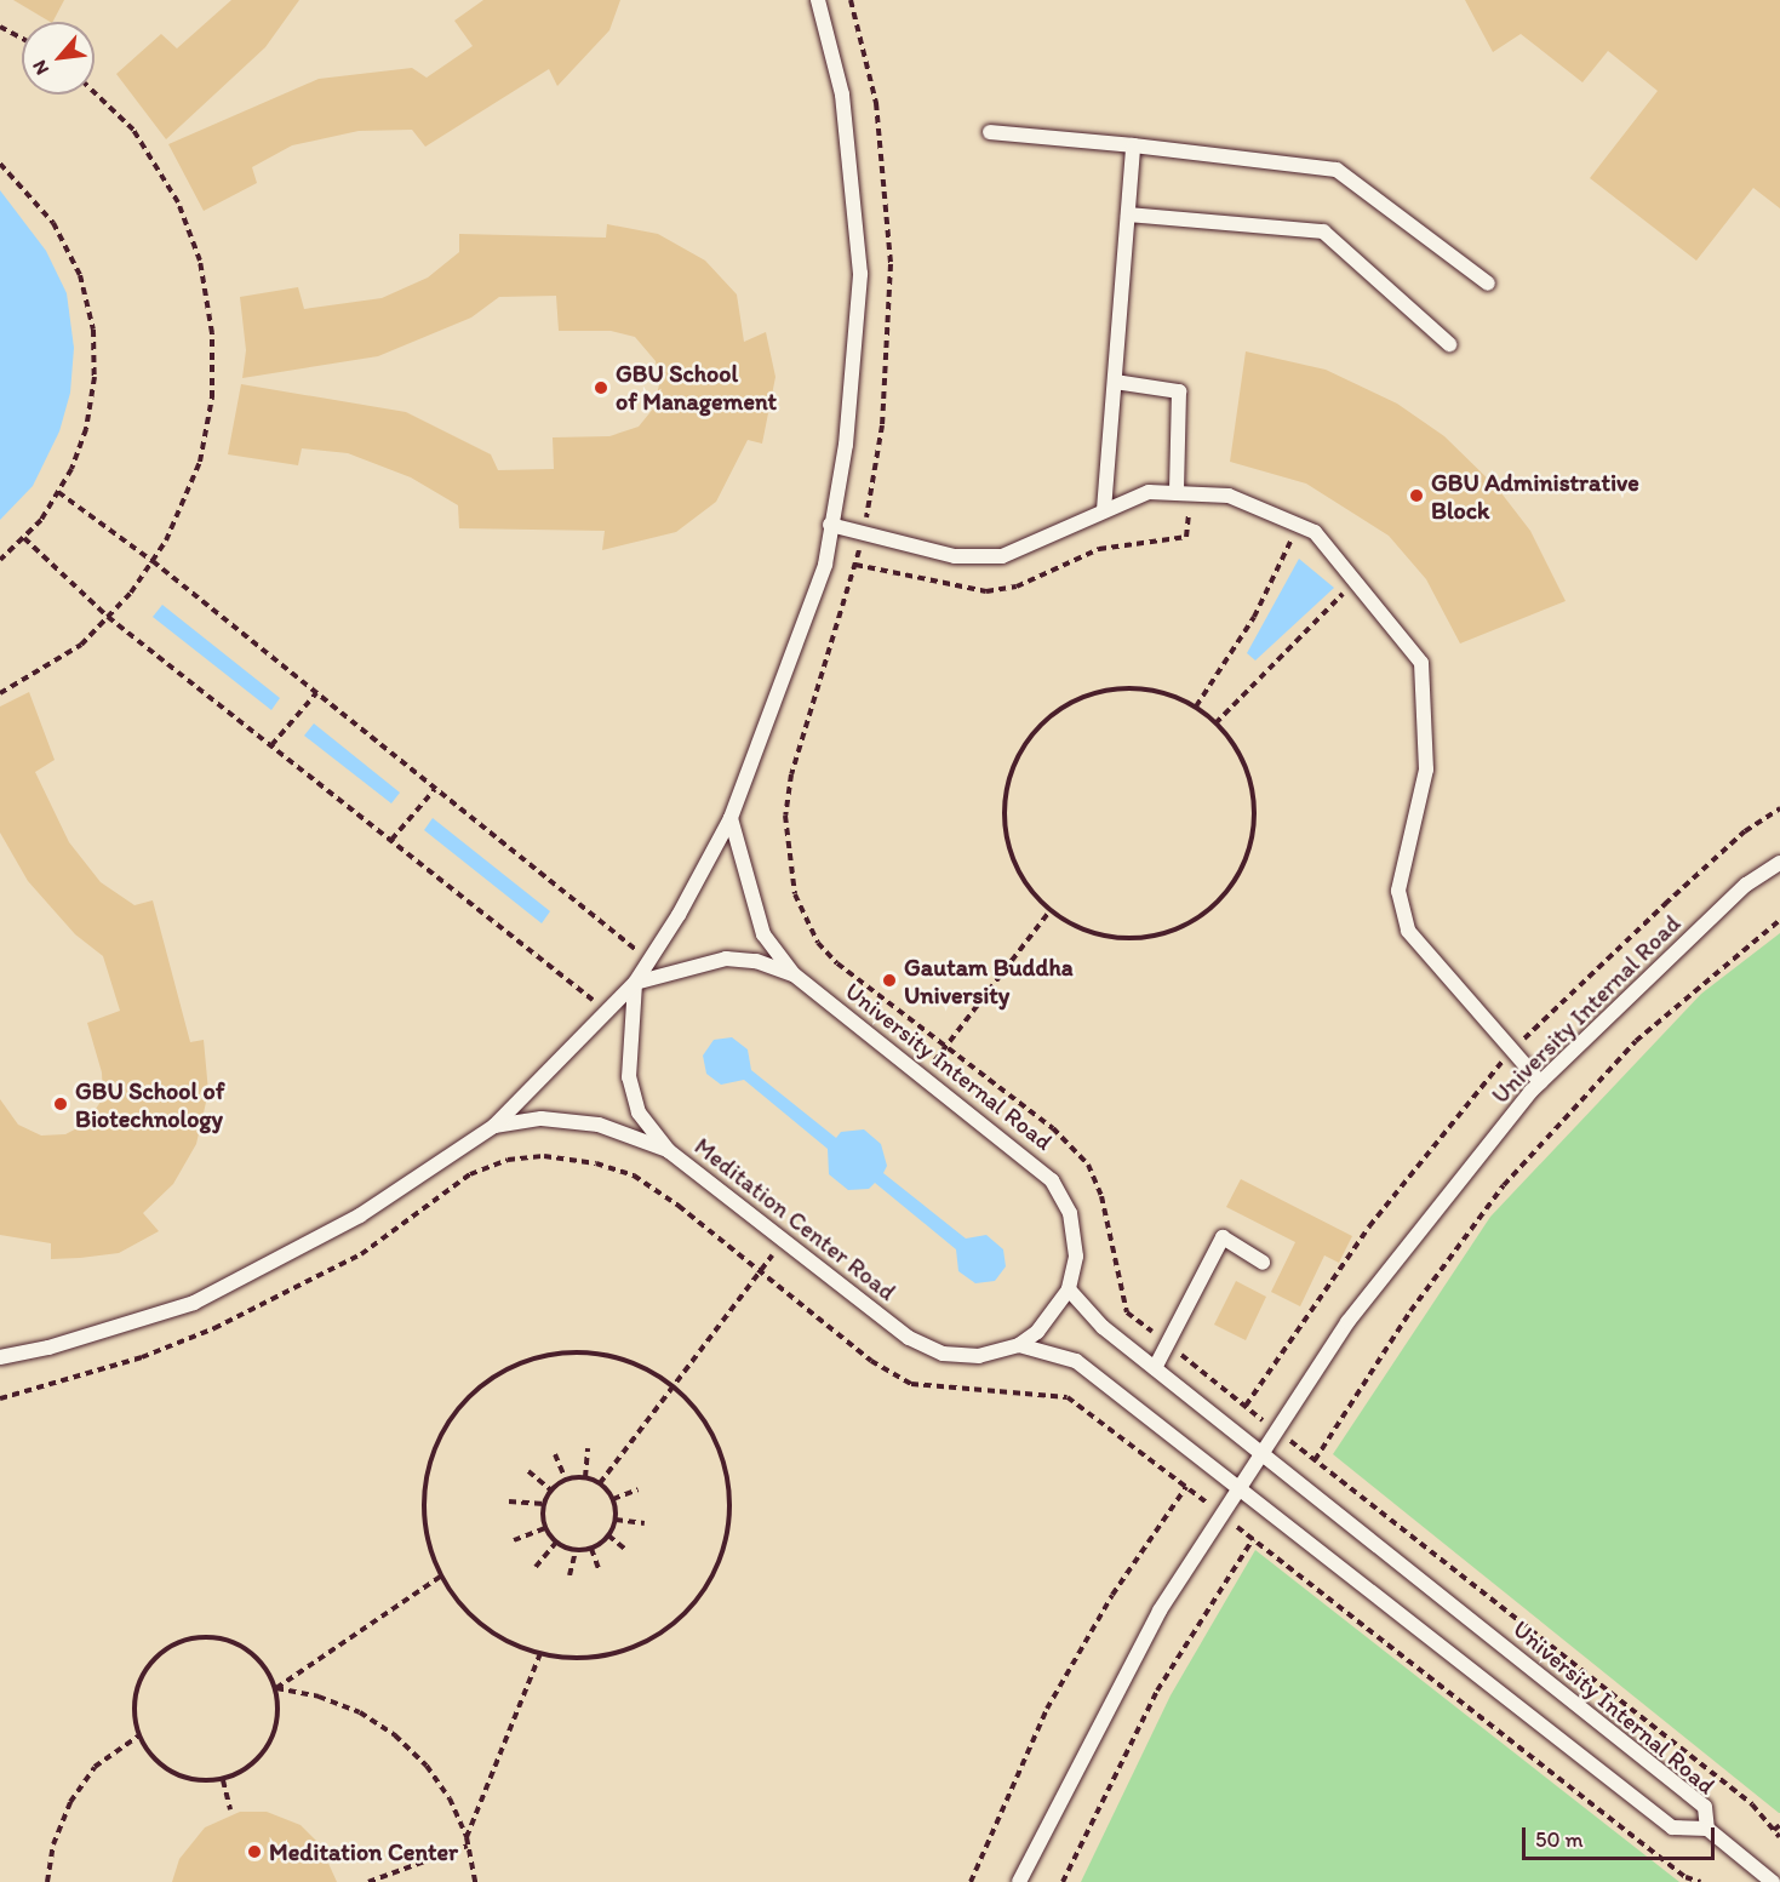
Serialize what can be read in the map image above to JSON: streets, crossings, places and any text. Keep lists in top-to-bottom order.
{
  "streets": {
    "lane": ["University Internal Road", "Meditation Center Road"]
  },
  "crossings": [
    ["University Internal Road", "Meditation Center Road"]
  ],
  "places": [
    "GBU School of Management",
    "GBU Administrative Block",
    "Gautam Buddha University",
    "GBU School of Biotechnology",
    "Meditation Center"
  ],
  "scale_bar": "50 m",
  "north": "bottom left"
}
